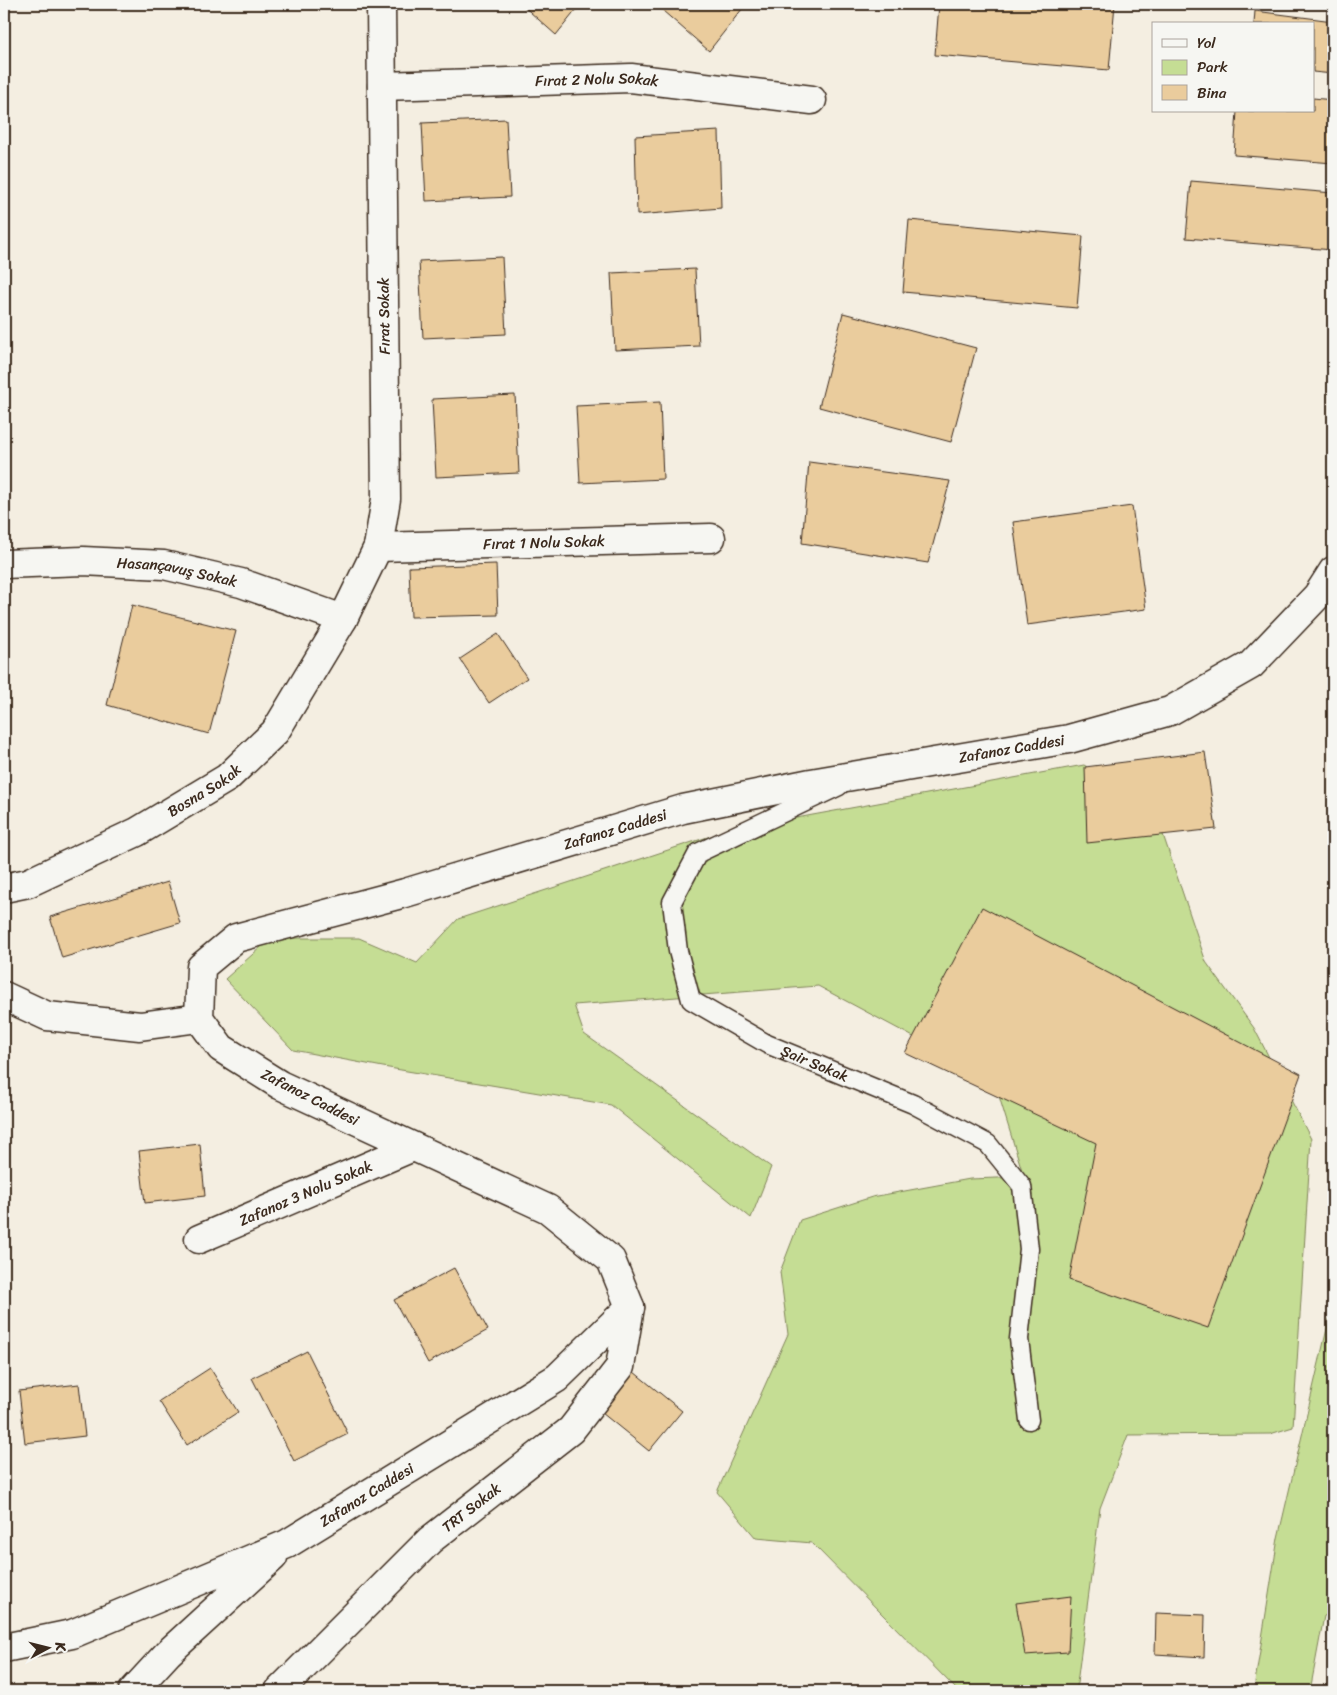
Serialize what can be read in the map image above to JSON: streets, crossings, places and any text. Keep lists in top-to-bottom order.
{
  "streets": {
    "street": [
      "Fırat 2 Nolu Sokak",
      "Fırat Sokak",
      "Fırat 1 Nolu Sokak",
      "Hasançavuş Sokak",
      "Zafanoz Caddesi",
      "Bosna Sokak",
      "Zafanoz 3 Nolu Sokak",
      "TRT Sokak"
    ],
    "lane": ["Şair Sokak"]
  },
  "crossings": [
    ["Fırat 2 Nolu Sokak", "Fırat Sokak"],
    ["Fırat Sokak", "Fırat 1 Nolu Sokak"],
    ["Fırat Sokak", "Hasançavuş Sokak"],
    ["Fırat Sokak", "Bosna Sokak"],
    ["Hasançavuş Sokak", "Bosna Sokak"],
    ["Zafanoz Caddesi", "Şair Sokak"],
    ["Zafanoz Caddesi", "Zafanoz 3 Nolu Sokak"],
    ["Zafanoz Caddesi", "TRT Sokak"]
  ],
  "legend": ["Yol", "Park", "Bina"],
  "north": "right"
}
